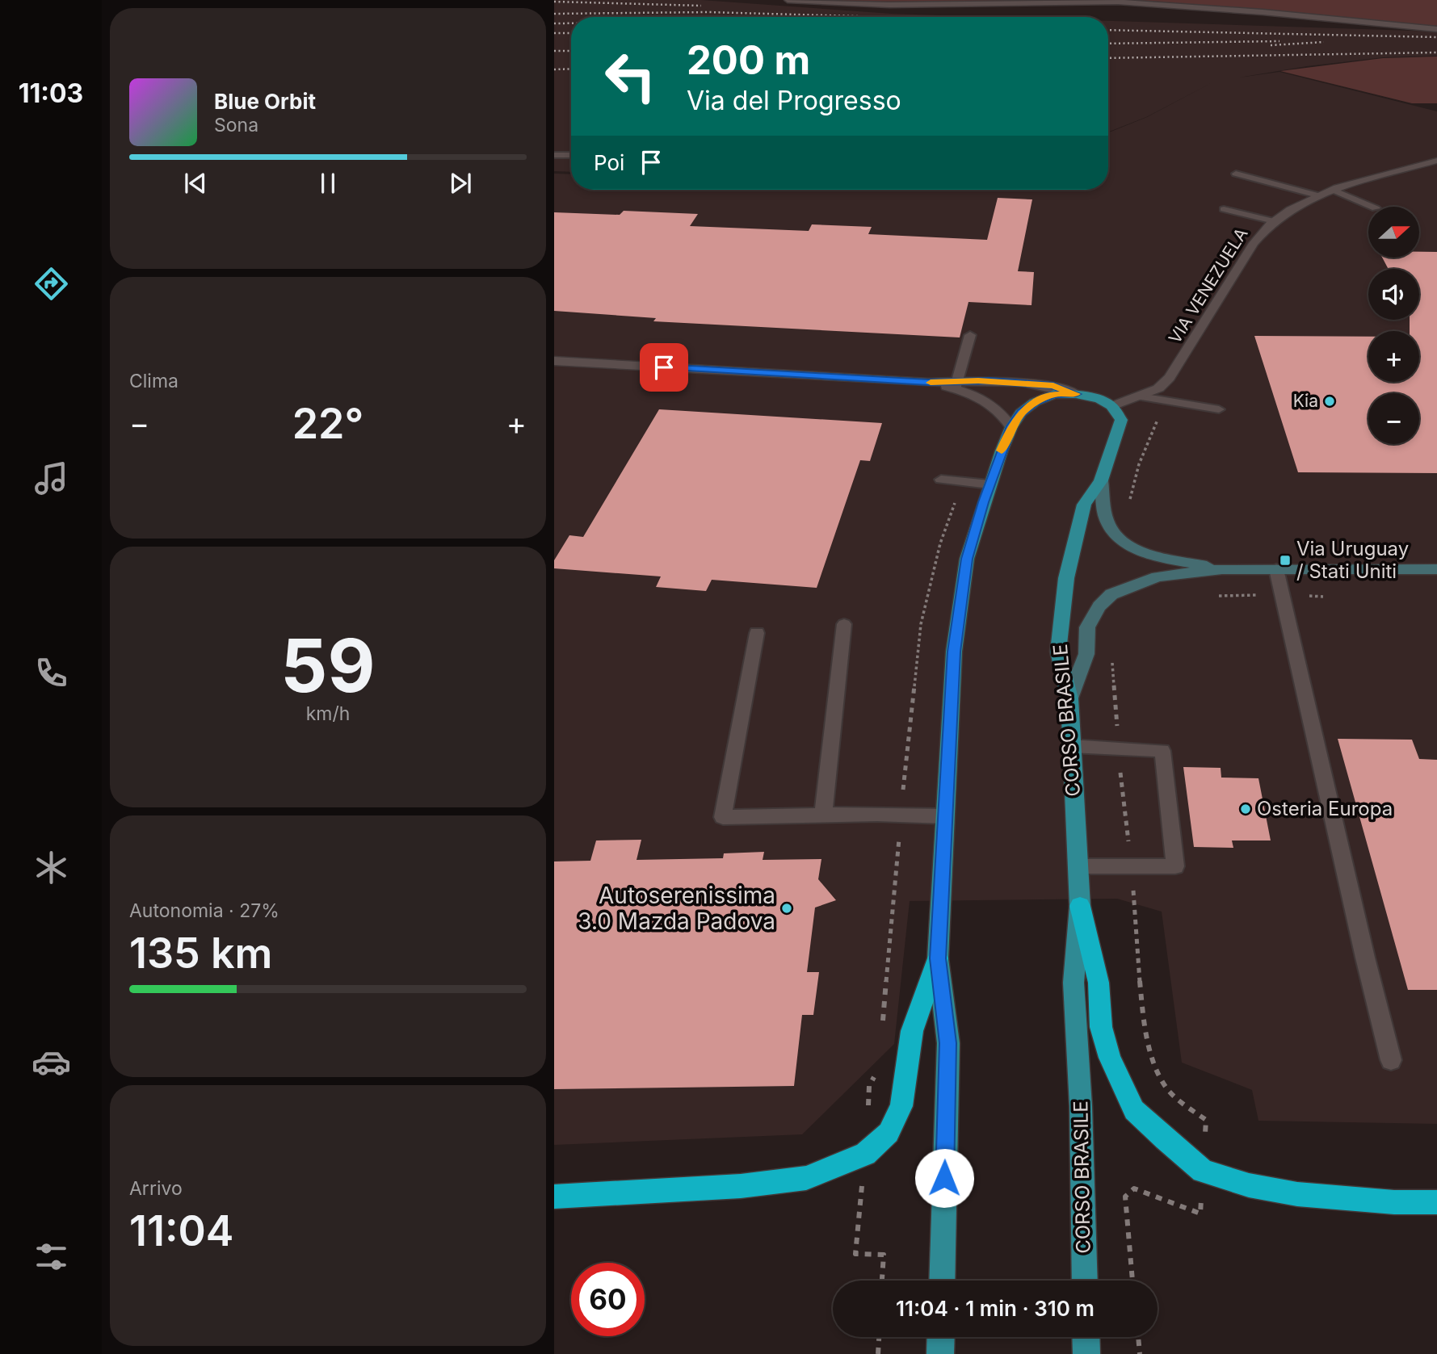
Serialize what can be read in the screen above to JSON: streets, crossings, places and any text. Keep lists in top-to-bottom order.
{
  "streets": {
    "main road": ["CORSO BRASILE"],
    "street": ["VIA VENEZUELA"]
  },
  "crossings": [
    ["VIA VENEZUELA", "CORSO BRASILE"]
  ],
  "places": {
    "other": ["Kia", "Osteria Europa", "Autoserenissima 3.0 Mazda Padova"],
    "transit": ["Via Uruguay / Stati Uniti"]
  },
  "north": "right",
  "page": {
    "tabs": "11:03",
    "turn": ["200 m", "Via del Progresso"],
    "song": ["Blue Orbit", "Sona"],
    "then": "Poi",
    "map_buttons": ["+", "−"],
    "tile": [
      "Clima",
      ["59", "km/h"],
      ["Autonomia · 27%", "135 km"],
      ["Arrivo", "11:04"]
    ],
    "heat": ["−", "22°", "+"],
    "limit": "60",
    "trip": "11:04 · 1 min · 310 m"
  }
}
